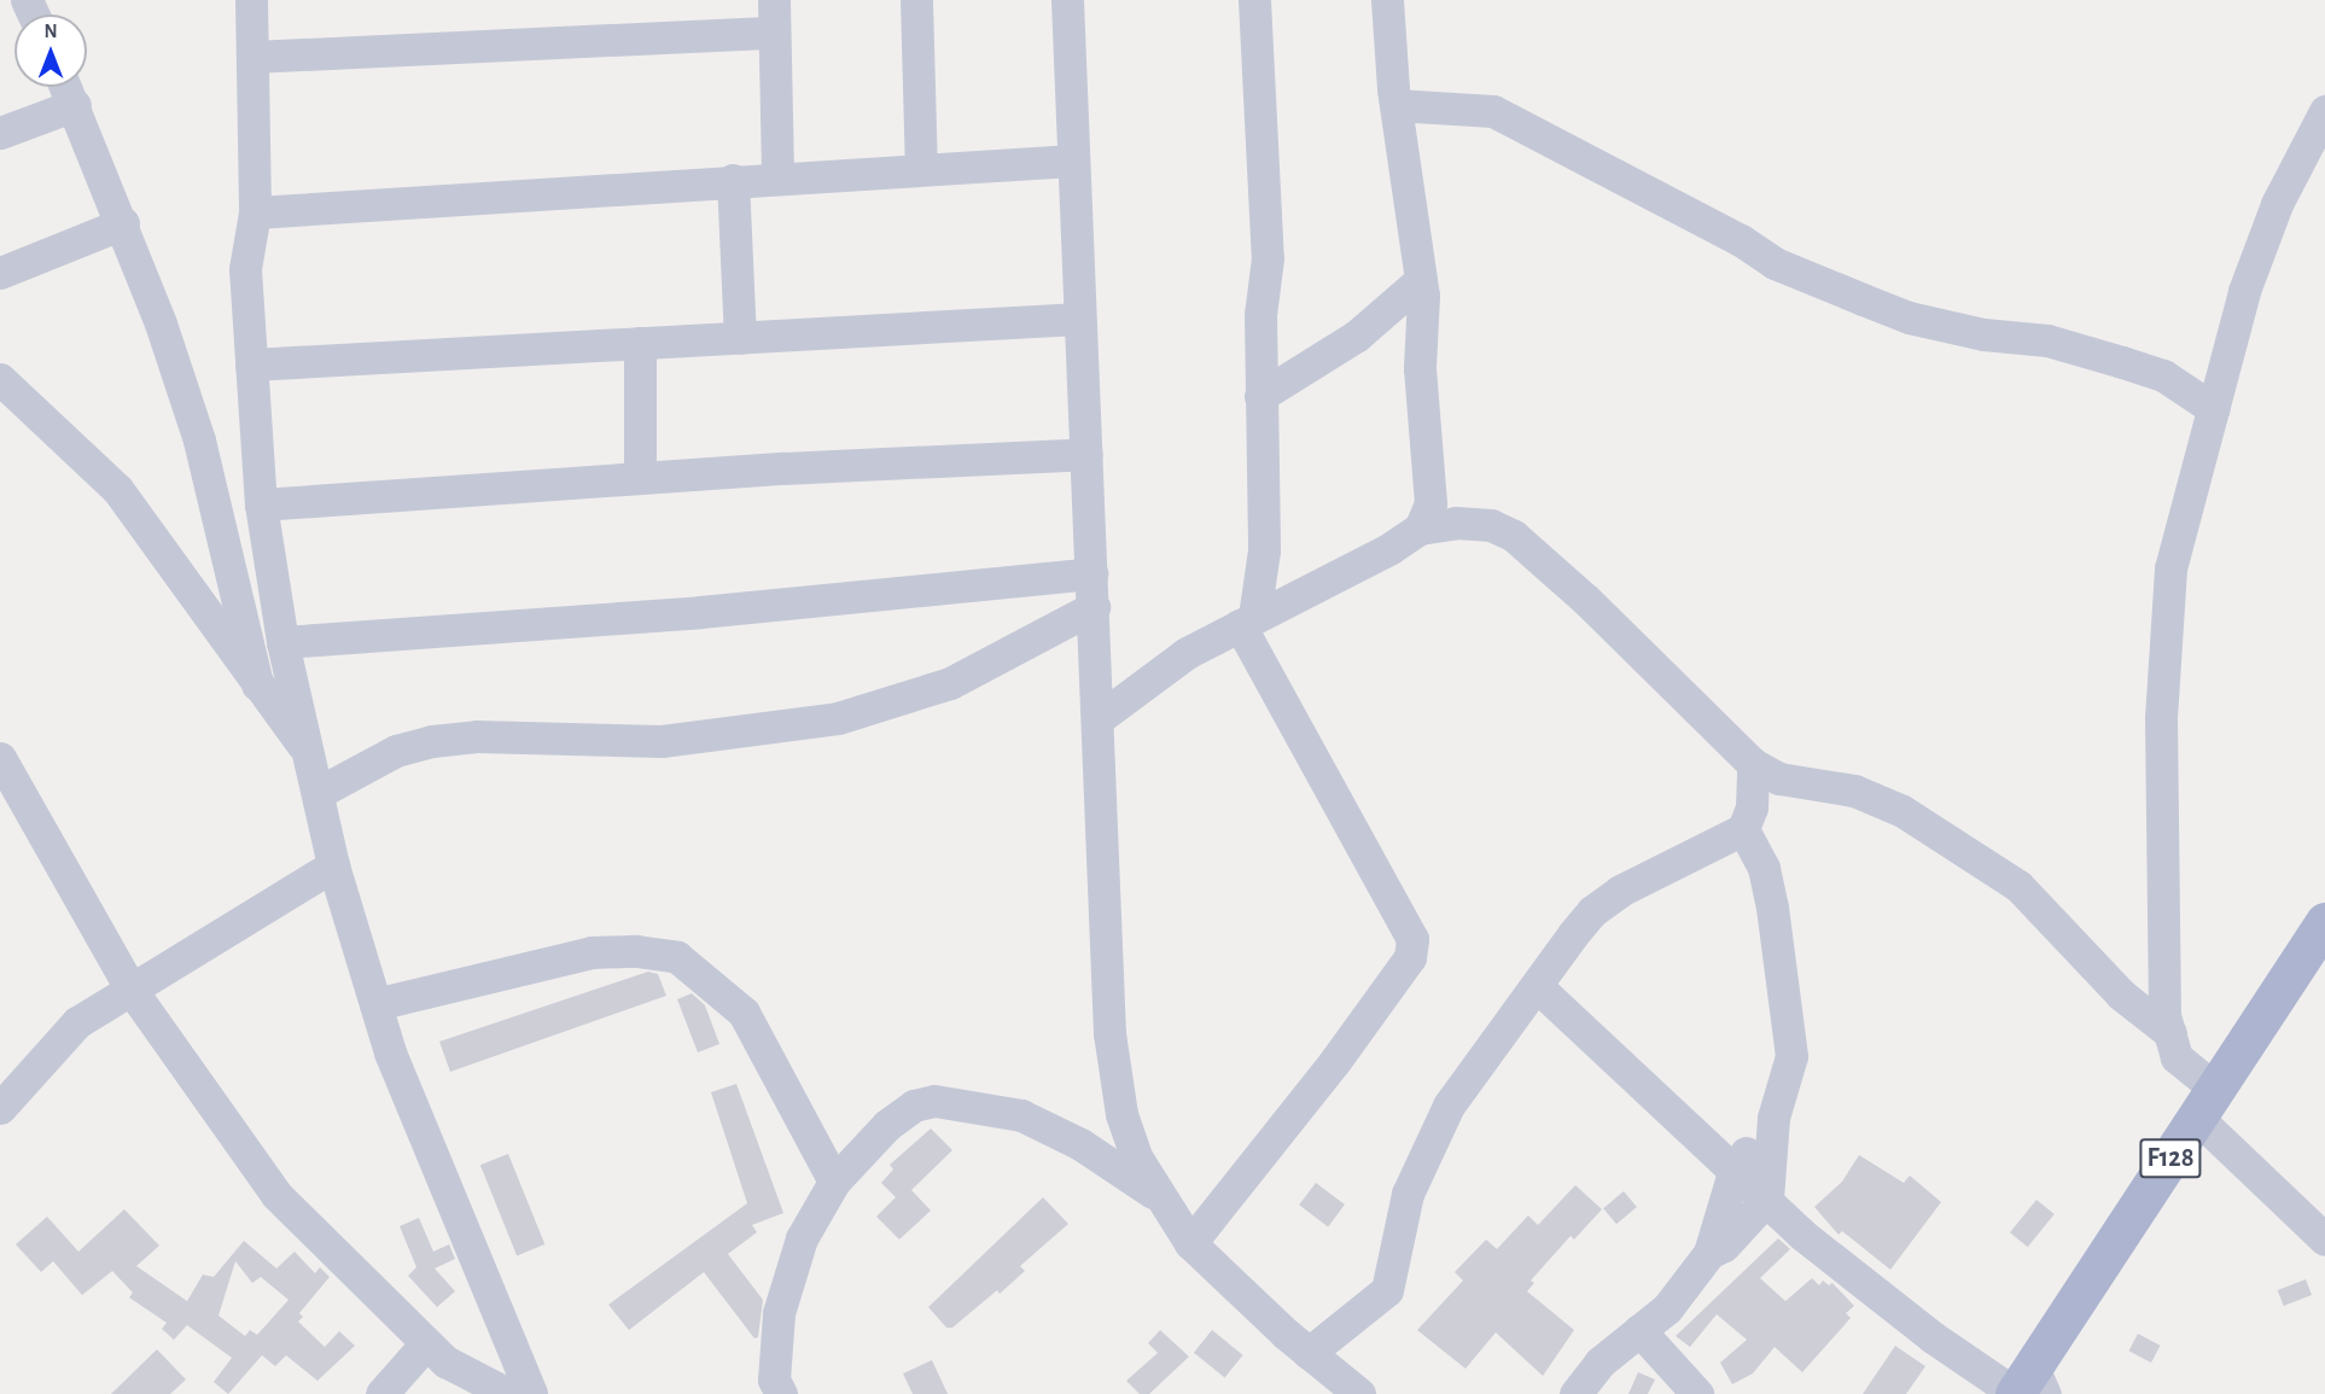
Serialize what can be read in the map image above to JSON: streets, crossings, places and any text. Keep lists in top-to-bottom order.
{
  "streets": {
    "main road": ["F128"]
  },
  "north": "top"
}
